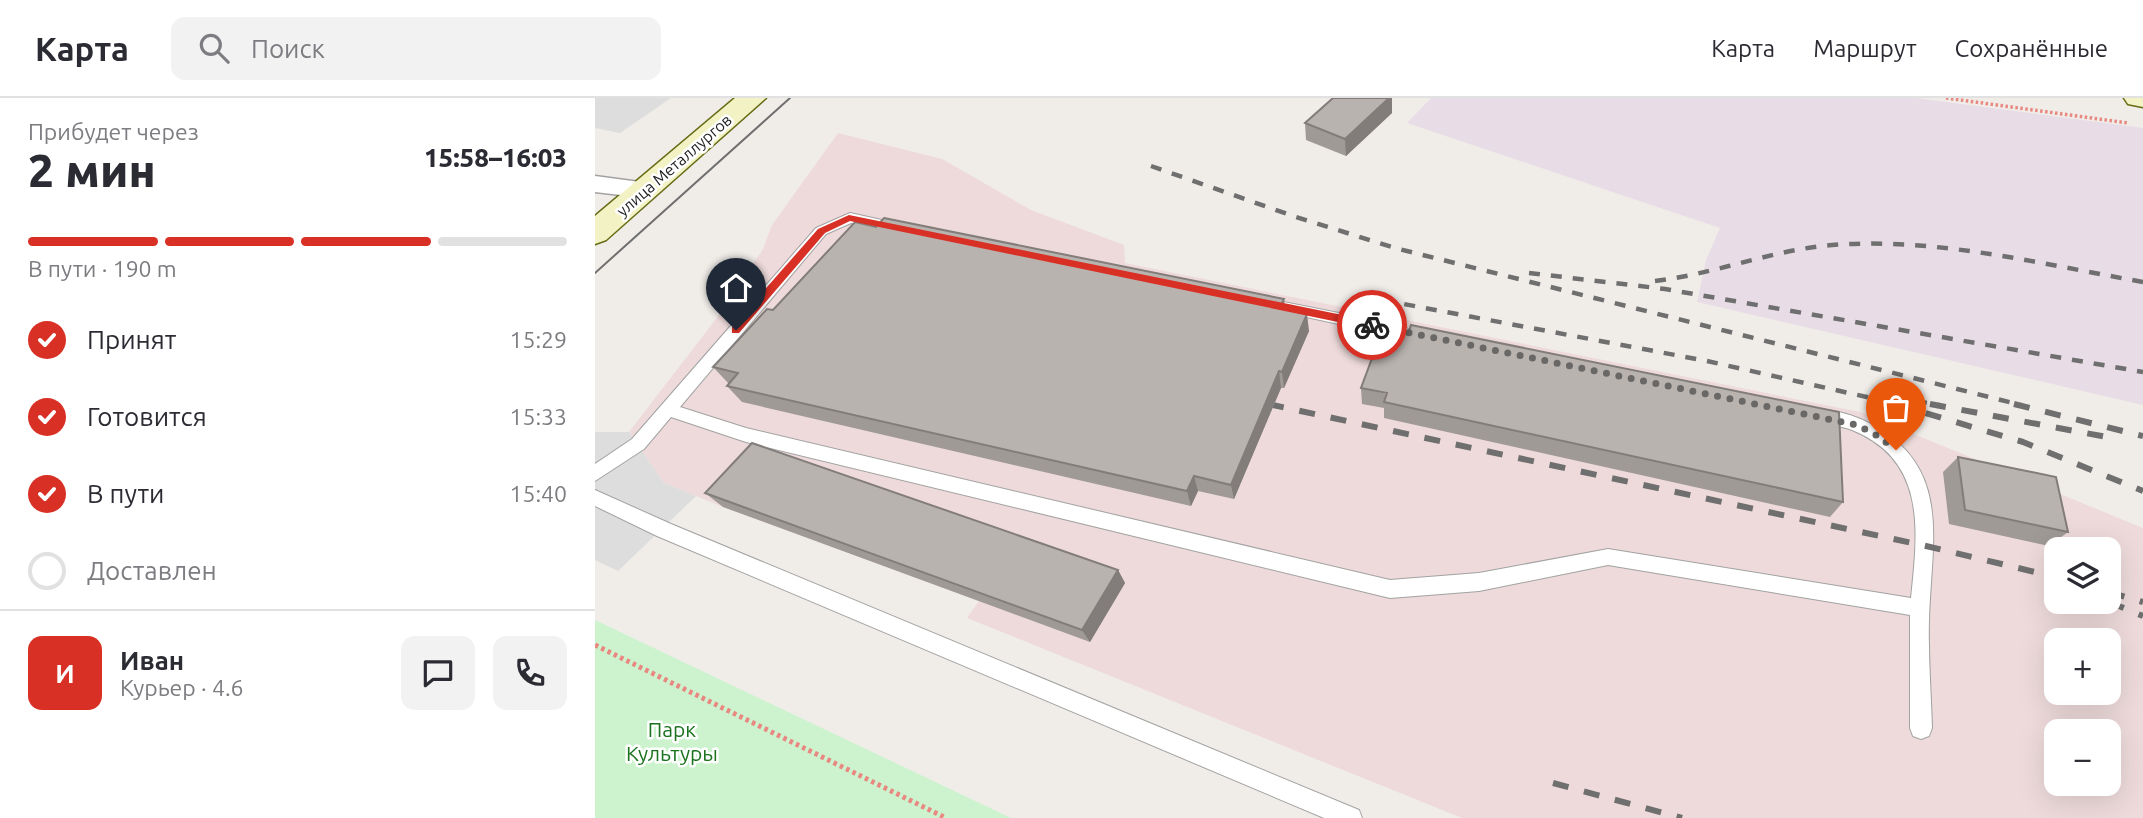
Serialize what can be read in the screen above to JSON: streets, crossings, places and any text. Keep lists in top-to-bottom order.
{
  "streets": {
    "main road": ["улица Металлургов"]
  },
  "parks": ["Парк Культуры"],
  "page": {
    "header": "Карта",
    "search": "Поиск",
    "nav": ["Карта", "Маршрут", "Сохранённые"],
    "heading": ["2 мин", "Прибудет через", "15:58–16:03"],
    "panel": ["Иван", "Курьер · 4.6"],
    "bar": "В пути · 190 m",
    "list": [
      ["Принят", "15:29"],
      ["Готовится", "15:33"],
      ["В пути", "15:40"],
      "Доставлен"
    ],
    "map_buttons": ["+", "−"],
    "round": "И"
  }
}
